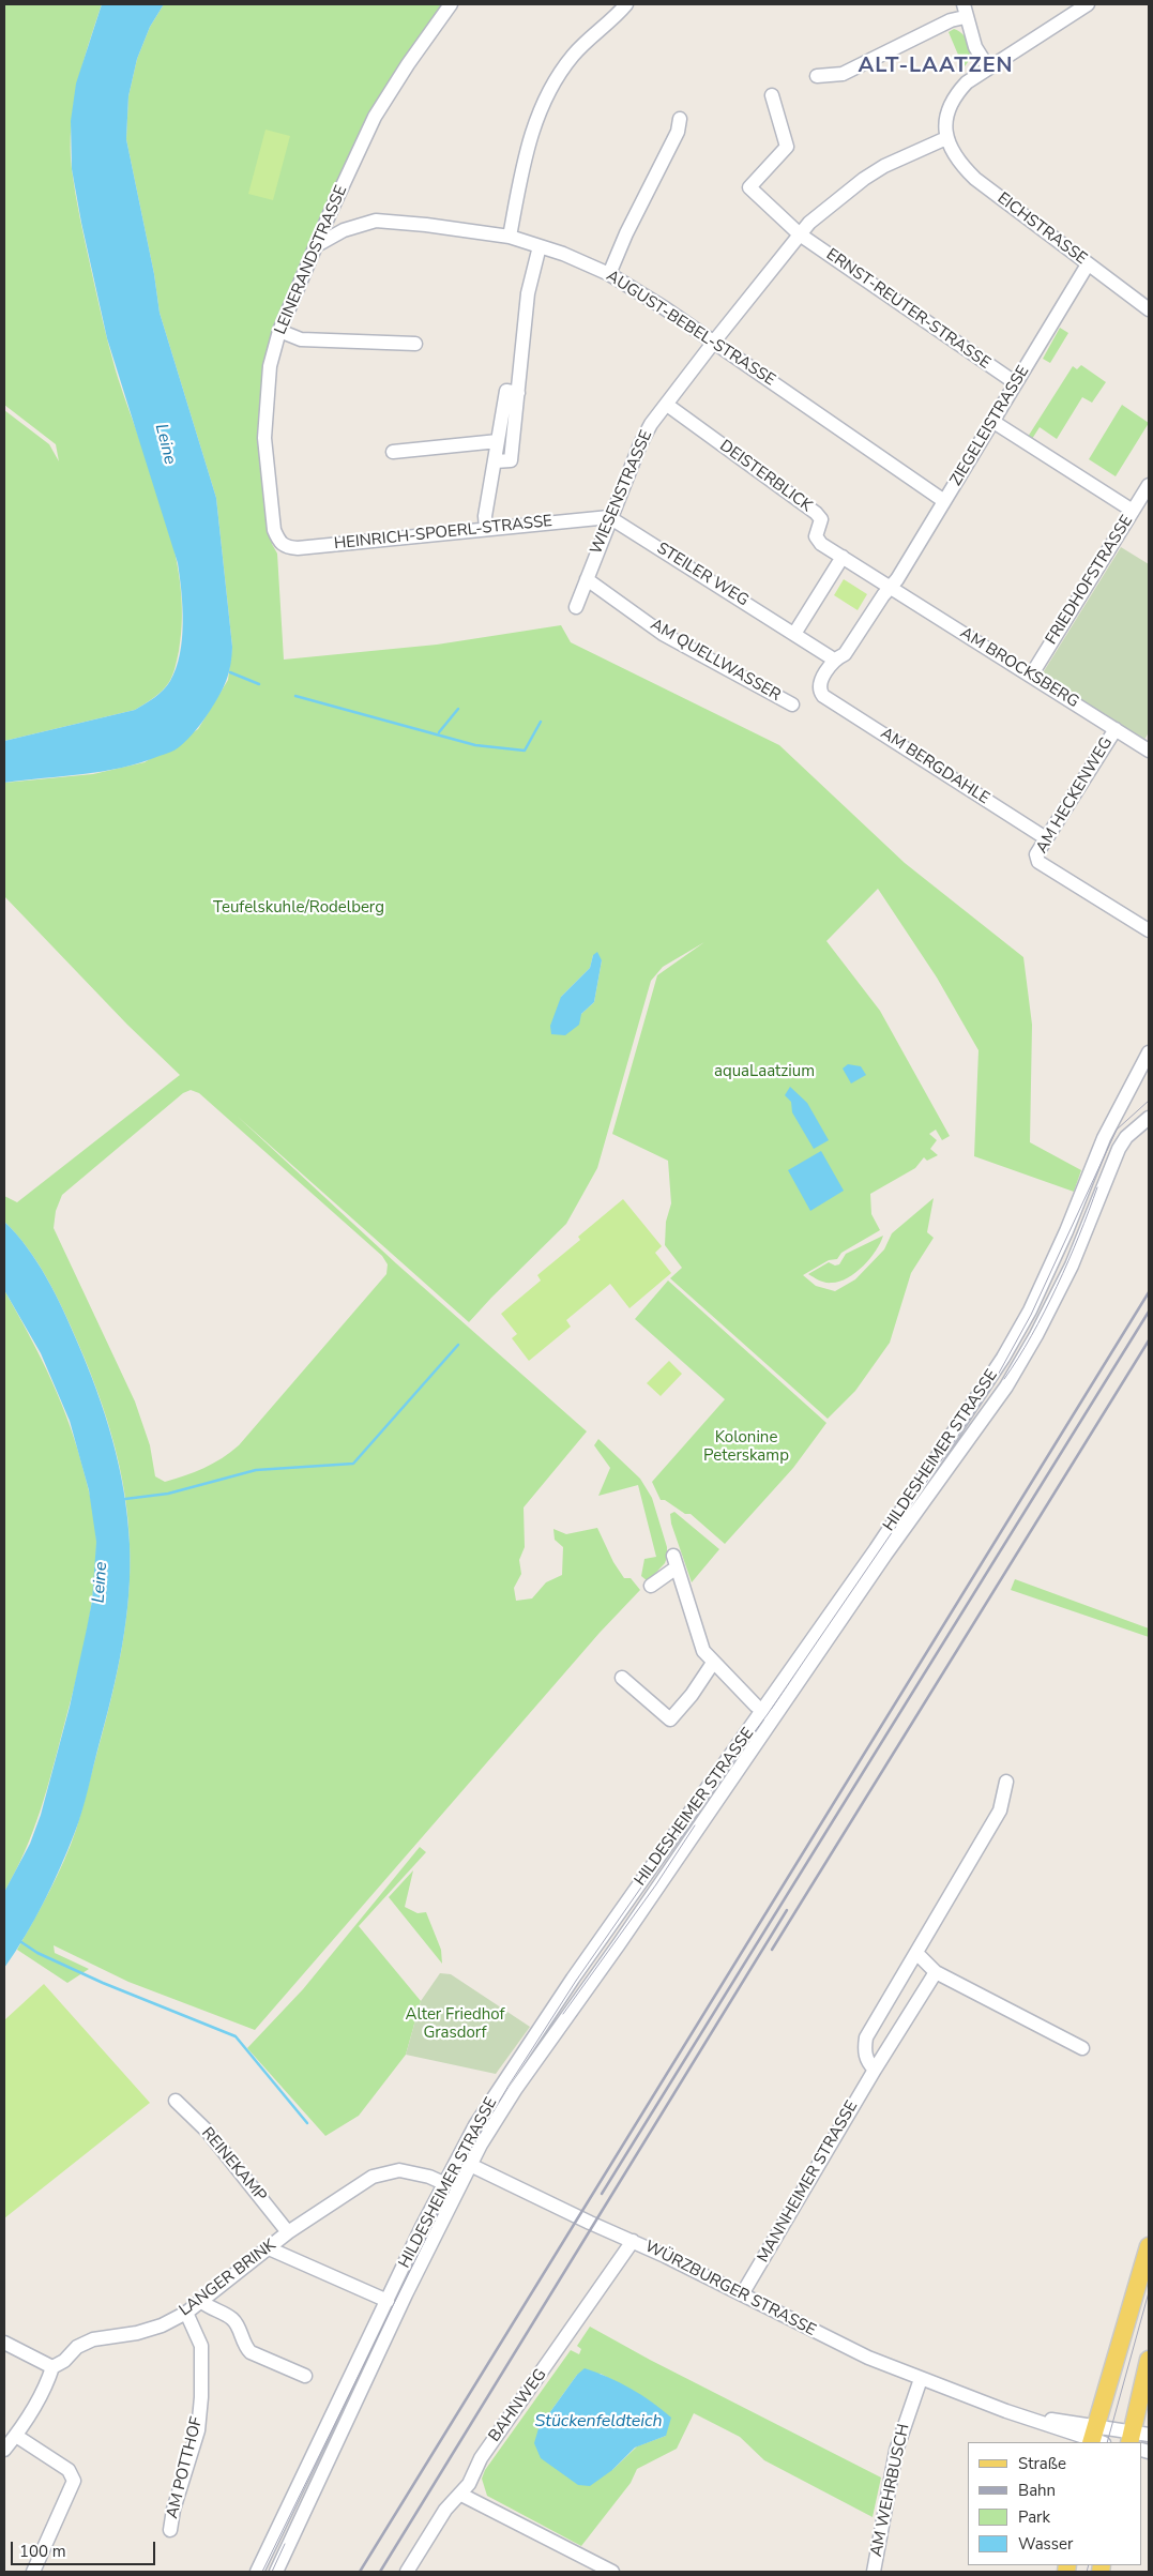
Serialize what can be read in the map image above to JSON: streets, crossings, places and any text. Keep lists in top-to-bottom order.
{
  "streets": {
    "street": [
      "EICHSTRASSE",
      "LEINERANDSTRASSE",
      "ERNST-REUTER-STRASSE",
      "AUGUST-BEBEL-STRASSE",
      "ZIEGELEISTRASSE",
      "DEISTERBLICK",
      "WIESENSTRASSE",
      "HEINRICH-SPOERL-STRASSE",
      "STEILER WEG",
      "FRIEDHOFSTRASSE",
      "AM QUELLWASSER",
      "AM BROCKSBERG",
      "AM BERGDAHLE",
      "AM HECKENWEG",
      "HILDESHEIMER STRASSE",
      "REINEKAMP",
      "MANNHEIMER STRASSE",
      "LANGER BRINK",
      "WÜRZBURGER STRASSE",
      "BAHNWEG",
      "AM POTTHOF",
      "AM WEHRBUSCH"
    ]
  },
  "crossings": [
    ["EICHSTRASSE", "ZIEGELEISTRASSE"],
    ["EICHSTRASSE", "WIESENSTRASSE"],
    ["LEINERANDSTRASSE", "AUGUST-BEBEL-STRASSE"],
    ["LEINERANDSTRASSE", "HEINRICH-SPOERL-STRASSE"],
    ["ERNST-REUTER-STRASSE", "ZIEGELEISTRASSE"],
    ["ERNST-REUTER-STRASSE", "WIESENSTRASSE"],
    ["AUGUST-BEBEL-STRASSE", "ZIEGELEISTRASSE"],
    ["AUGUST-BEBEL-STRASSE", "WIESENSTRASSE"],
    ["ZIEGELEISTRASSE", "STEILER WEG"],
    ["ZIEGELEISTRASSE", "AM BROCKSBERG"],
    ["ZIEGELEISTRASSE", "AM BERGDAHLE"],
    ["DEISTERBLICK", "WIESENSTRASSE"],
    ["DEISTERBLICK", "AM BROCKSBERG"],
    ["WIESENSTRASSE", "HEINRICH-SPOERL-STRASSE"],
    ["WIESENSTRASSE", "STEILER WEG"],
    ["WIESENSTRASSE", "AM QUELLWASSER"],
    ["HEINRICH-SPOERL-STRASSE", "STEILER WEG"],
    ["FRIEDHOFSTRASSE", "AM BROCKSBERG"],
    ["AM BROCKSBERG", "AM HECKENWEG"],
    ["AM BERGDAHLE", "AM HECKENWEG"],
    ["HILDESHEIMER STRASSE", "LANGER BRINK"],
    ["HILDESHEIMER STRASSE", "WÜRZBURGER STRASSE"],
    ["REINEKAMP", "LANGER BRINK"],
    ["MANNHEIMER STRASSE", "WÜRZBURGER STRASSE"],
    ["LANGER BRINK", "AM POTTHOF"],
    ["WÜRZBURGER STRASSE", "BAHNWEG"],
    ["WÜRZBURGER STRASSE", "AM WEHRBUSCH"]
  ],
  "districts": ["ALT-LAATZEN"],
  "water": ["Leine", "Stückenfeldteich"],
  "parks": [
    "Teufelskuhle/Rodelberg",
    "aquaLaatzium",
    "Kolonine Peterskamp",
    "Alter Friedhof Grasdorf"
  ],
  "legend": [
    "Straße",
    "Bahn",
    "Park",
    "Wasser"
  ],
  "scale_bar": "100 m"
}
